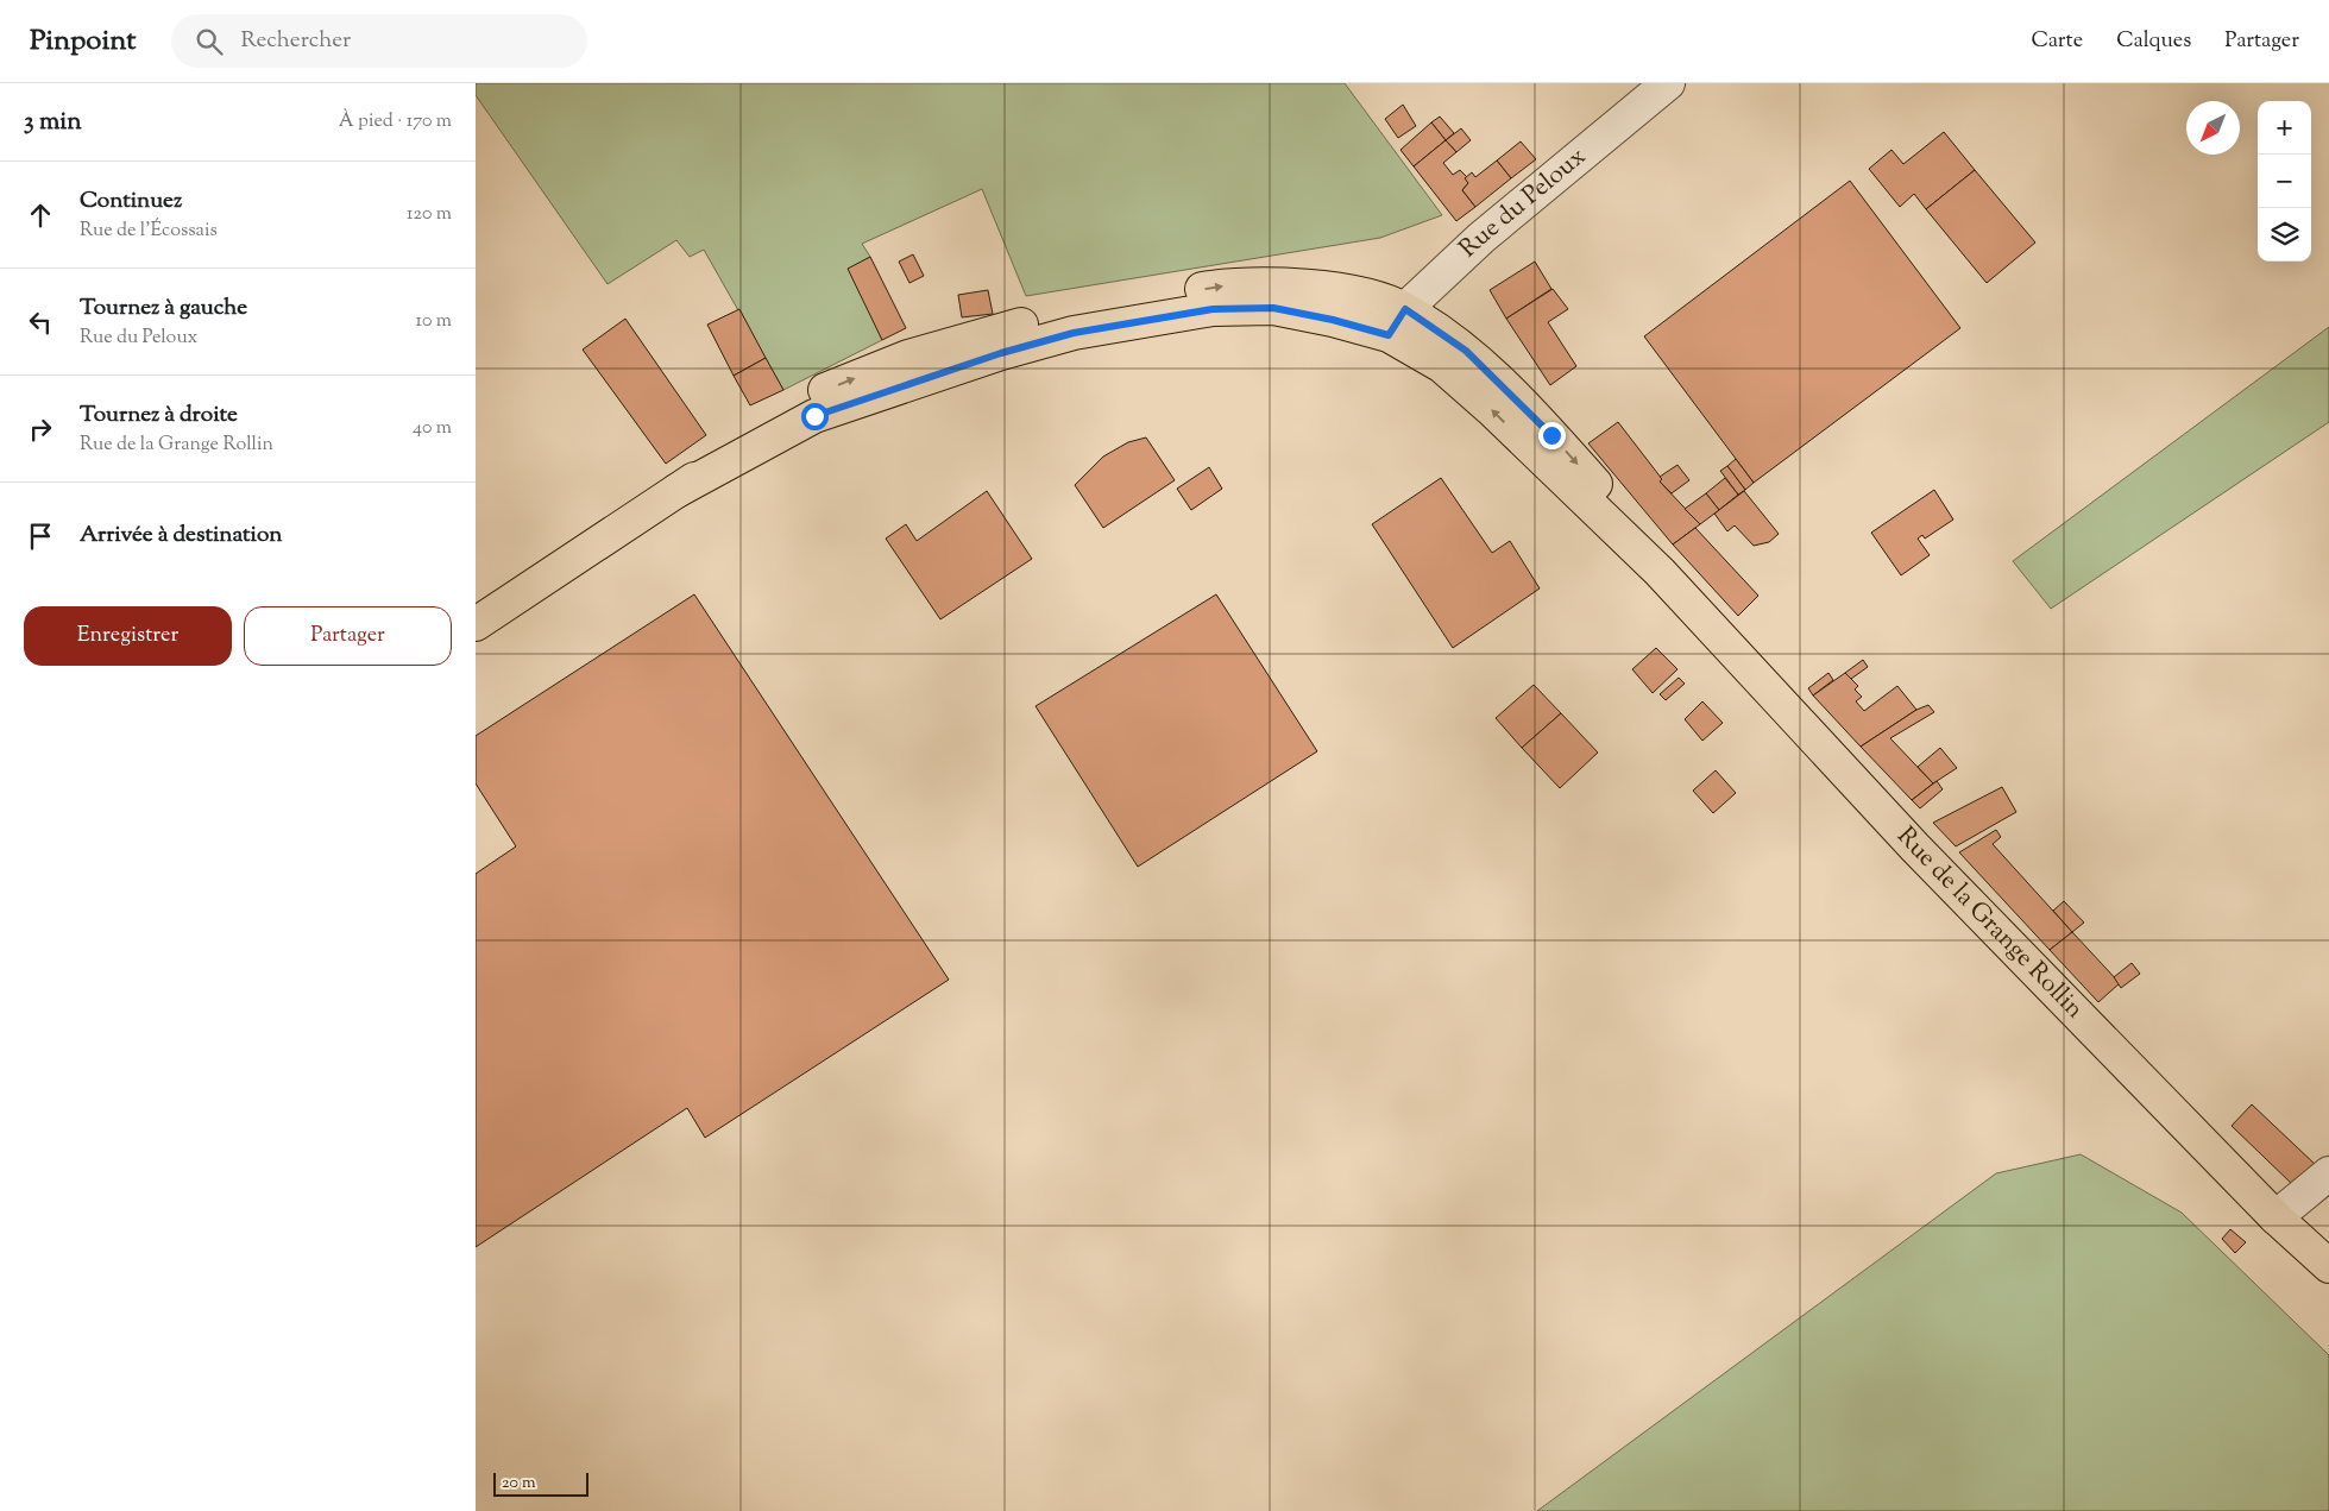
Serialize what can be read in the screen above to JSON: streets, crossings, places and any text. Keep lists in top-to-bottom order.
{
  "streets": {
    "main road": ["Rue de la Grange Rollin"],
    "street": ["Rue du Peloux"]
  },
  "crossings": [
    ["Rue du Peloux", "Rue de la Grange Rollin"]
  ],
  "scale_bar": "20 m",
  "north": "bottom left",
  "page": {
    "header": "Pinpoint",
    "search": "Rechercher",
    "nav": ["Carte", "Calques", "Partager"],
    "heading": ["3 min", "À pied · 170 m"],
    "map_buttons": ["+", "−"],
    "list": [
      ["Continuez", "Rue de l'Écossais", "120 m"],
      ["Tournez à gauche", "Rue du Peloux", "10 m"],
      ["Tournez à droite", "Rue de la Grange Rollin", "40 m"],
      "Arrivée à destination"
    ],
    "buttons": ["Enregistrer", "Partager"],
    "scale": "20 m"
  }
}
